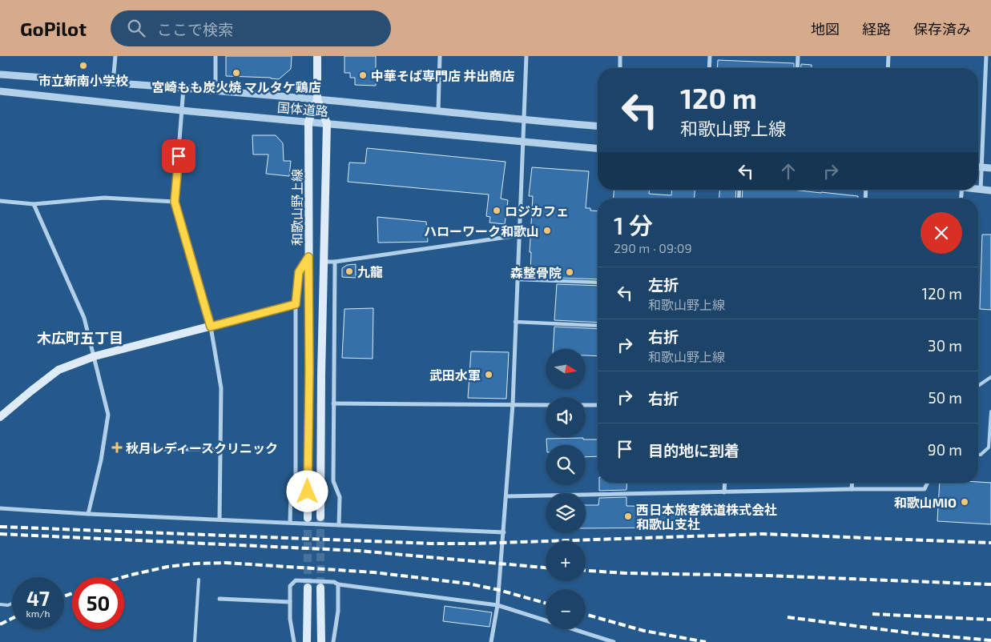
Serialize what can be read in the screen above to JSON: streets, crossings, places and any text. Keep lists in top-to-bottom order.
{
  "streets": {
    "main road": ["和歌山野上線"],
    "street": ["国体道路"]
  },
  "crossings": [
    ["国体道路", "和歌山野上線"]
  ],
  "districts": ["木広町五丁目"],
  "places": {
    "other": [
      "市立新南小学校",
      "宮崎もも炭火焼 マルタケ鶏店",
      "中華そば専門店 井出商店",
      "ロジカフェ",
      "ハローワーク和歌山",
      "九龍",
      "森整骨院",
      "武田水軍",
      "和歌山MIO",
      "西日本旅客鉄道株式会社 和歌山支社"
    ],
    "health": ["秋月レディースクリニック"]
  },
  "north": "right",
  "page": {
    "header": "GoPilot",
    "search": "ここで検索",
    "nav": ["地図", "経路", "保存済み"],
    "turn": ["120 m", "和歌山野上線"],
    "heading": ["1 分", "290 m · 09:09"],
    "list": [
      {
        "name": "左折",
        "note": "和歌山野上線",
        "value": "120 m"
      },
      {
        "name": "右折",
        "note": "和歌山野上線",
        "value": "30 m"
      },
      {
        "name": "右折",
        "value": "50 m"
      },
      {
        "name": "目的地に到着",
        "value": "90 m"
      }
    ],
    "map_buttons": ["+", "−"],
    "speed": "47 km/h",
    "limit": "50"
  }
}
